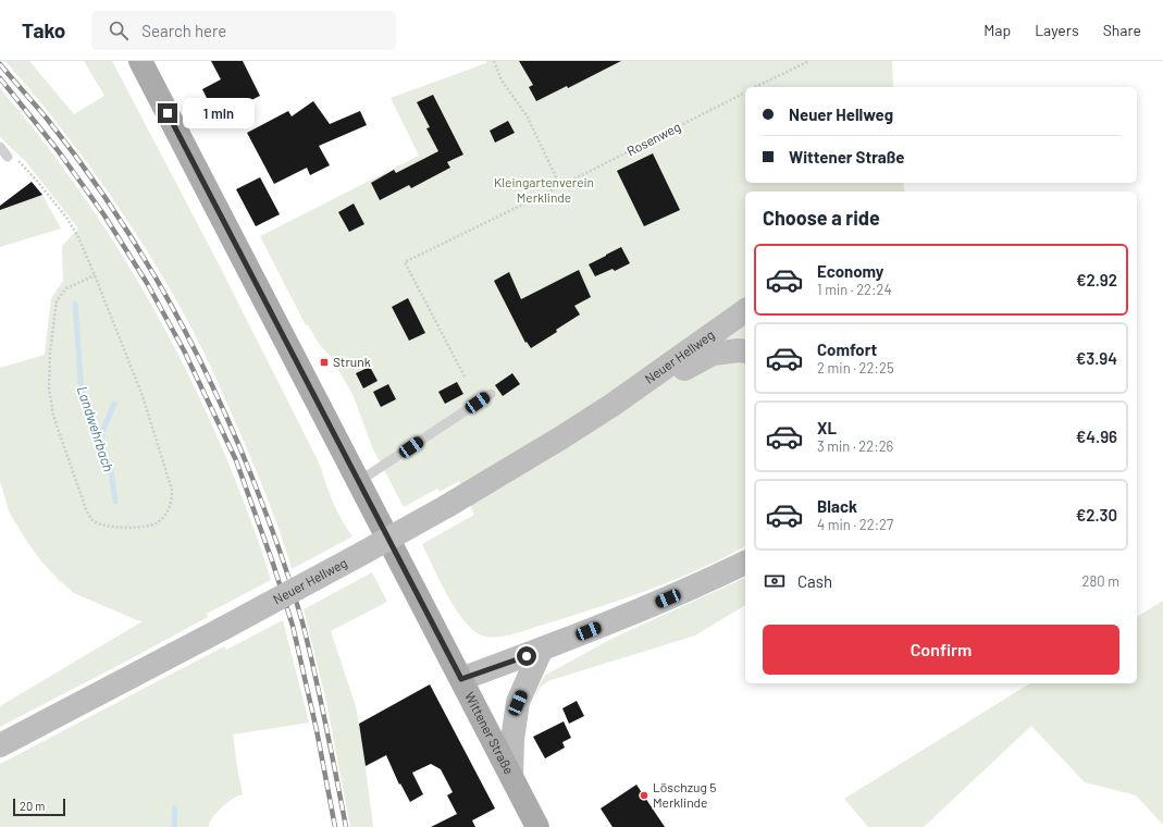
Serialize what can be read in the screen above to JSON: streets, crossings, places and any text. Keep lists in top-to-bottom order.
{
  "streets": {
    "main road": ["Neuer Hellweg", "Wittener Straße"],
    "path": ["Rosenweg"]
  },
  "water": ["Landwehrbach"],
  "parks": ["Kleingartenverein Merklinde"],
  "places": {
    "transit": ["Strunk"],
    "other": ["Löschzug 5 Merklinde"]
  },
  "scale_bar": "20 m",
  "page": {
    "header": "Tako",
    "search": "Search here",
    "nav": ["Map", "Layers", "Share"],
    "banner": ["Neuer Hellweg", "Wittener Straße"],
    "bubble": "1 min",
    "heading": "Choose a ride",
    "list": [
      {
        "name": "Economy",
        "note": "1 min · 22:24",
        "value": "€2.92"
      },
      {
        "name": "Comfort",
        "note": "2 min · 22:25",
        "value": "€3.94"
      },
      {
        "name": "XL",
        "note": "3 min · 22:26",
        "value": "€4.96"
      },
      {
        "name": "Black",
        "note": "4 min · 22:27",
        "value": "€2.30"
      }
    ],
    "pay": ["Cash", "280 m"],
    "buttons": "Confirm",
    "scale": "20 m"
  }
}
